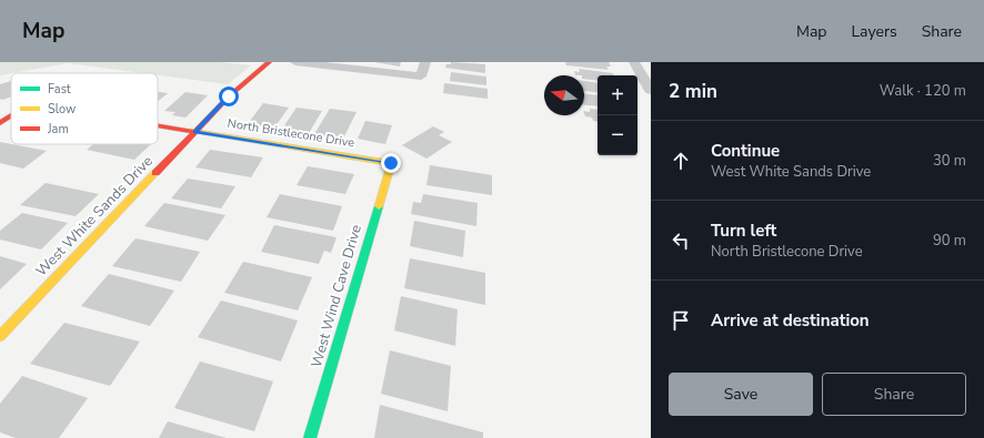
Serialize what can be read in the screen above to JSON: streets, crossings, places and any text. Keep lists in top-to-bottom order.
{
  "streets": {
    "street": ["North Bristlecone Drive", "West White Sands Drive", "West Wind Cave Drive"]
  },
  "crossings": [
    ["North Bristlecone Drive", "West White Sands Drive"],
    ["North Bristlecone Drive", "West Wind Cave Drive"]
  ],
  "legend": ["Fast", "Slow", "Jam"],
  "north": "left",
  "page": {
    "header": "Map",
    "nav": ["Map", "Layers", "Share"],
    "heading": ["2 min", "Walk · 120 m"],
    "map_buttons": ["+", "−"],
    "list": [
      ["Continue", "West White Sands Drive", "30 m"],
      ["Turn left", "North Bristlecone Drive", "90 m"],
      "Arrive at destination"
    ],
    "buttons": ["Save", "Share"]
  }
}
